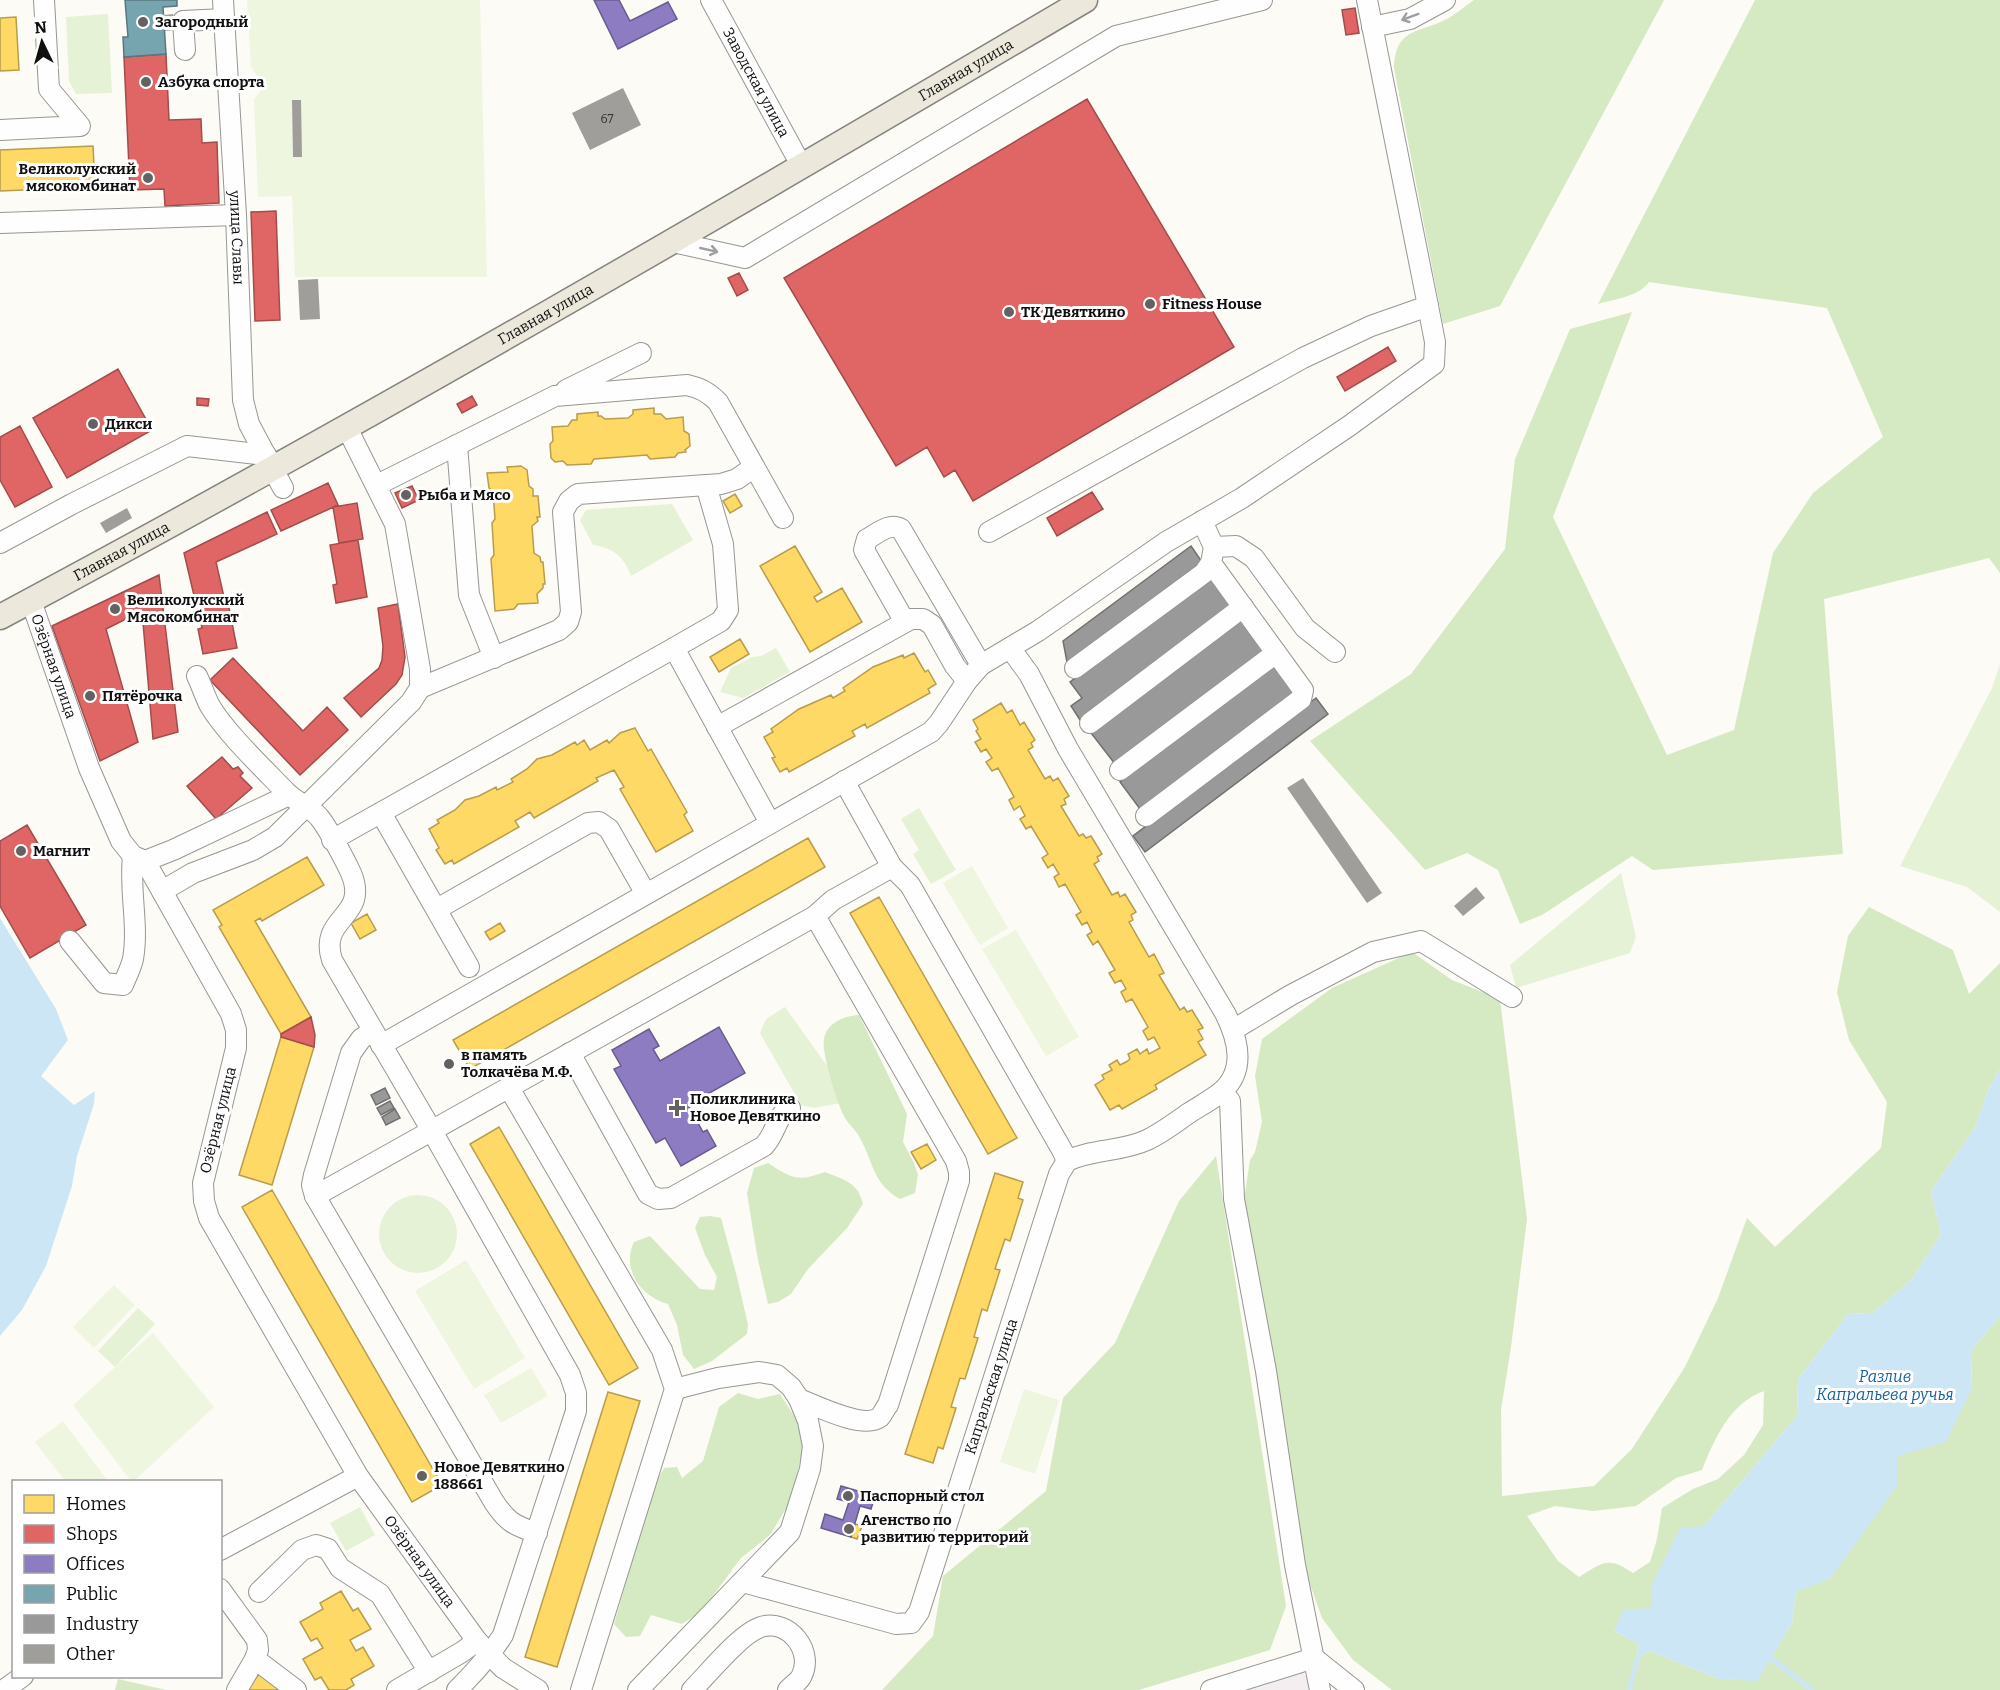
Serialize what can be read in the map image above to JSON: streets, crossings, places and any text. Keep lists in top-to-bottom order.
{
  "streets": {
    "main road": ["Главная улица"],
    "street": [
      "Заводская улица",
      "улица Славы",
      "Озёрная улица",
      "Капральская улица"
    ]
  },
  "crossings": [
    ["Главная улица", "Заводская улица"],
    ["Главная улица", "улица Славы"],
    ["Главная улица", "Озёрная улица"]
  ],
  "water": ["Разлив Капральева ручья"],
  "places": {
    "other": [
      "Загородный",
      "Азбука спорта",
      "Великолукский мясокомбинат",
      "Fitness House",
      "ТК Девяткино",
      "Дикси",
      "Рыба и Мясо",
      "Великолукский Мясокомбинат",
      "Пятёрочка",
      "Магнит",
      "в память Толкачёва М.Ф.",
      "Новое Девяткино 188661",
      "Паспорный стол",
      "Агенство по развитию территорий"
    ],
    "health": ["Поликлиника Новое Девяткино"]
  },
  "house_numbers": ["67"],
  "legend": [
    "Homes",
    "Shops",
    "Offices",
    "Public",
    "Industry",
    "Other"
  ],
  "north": "top"
}
